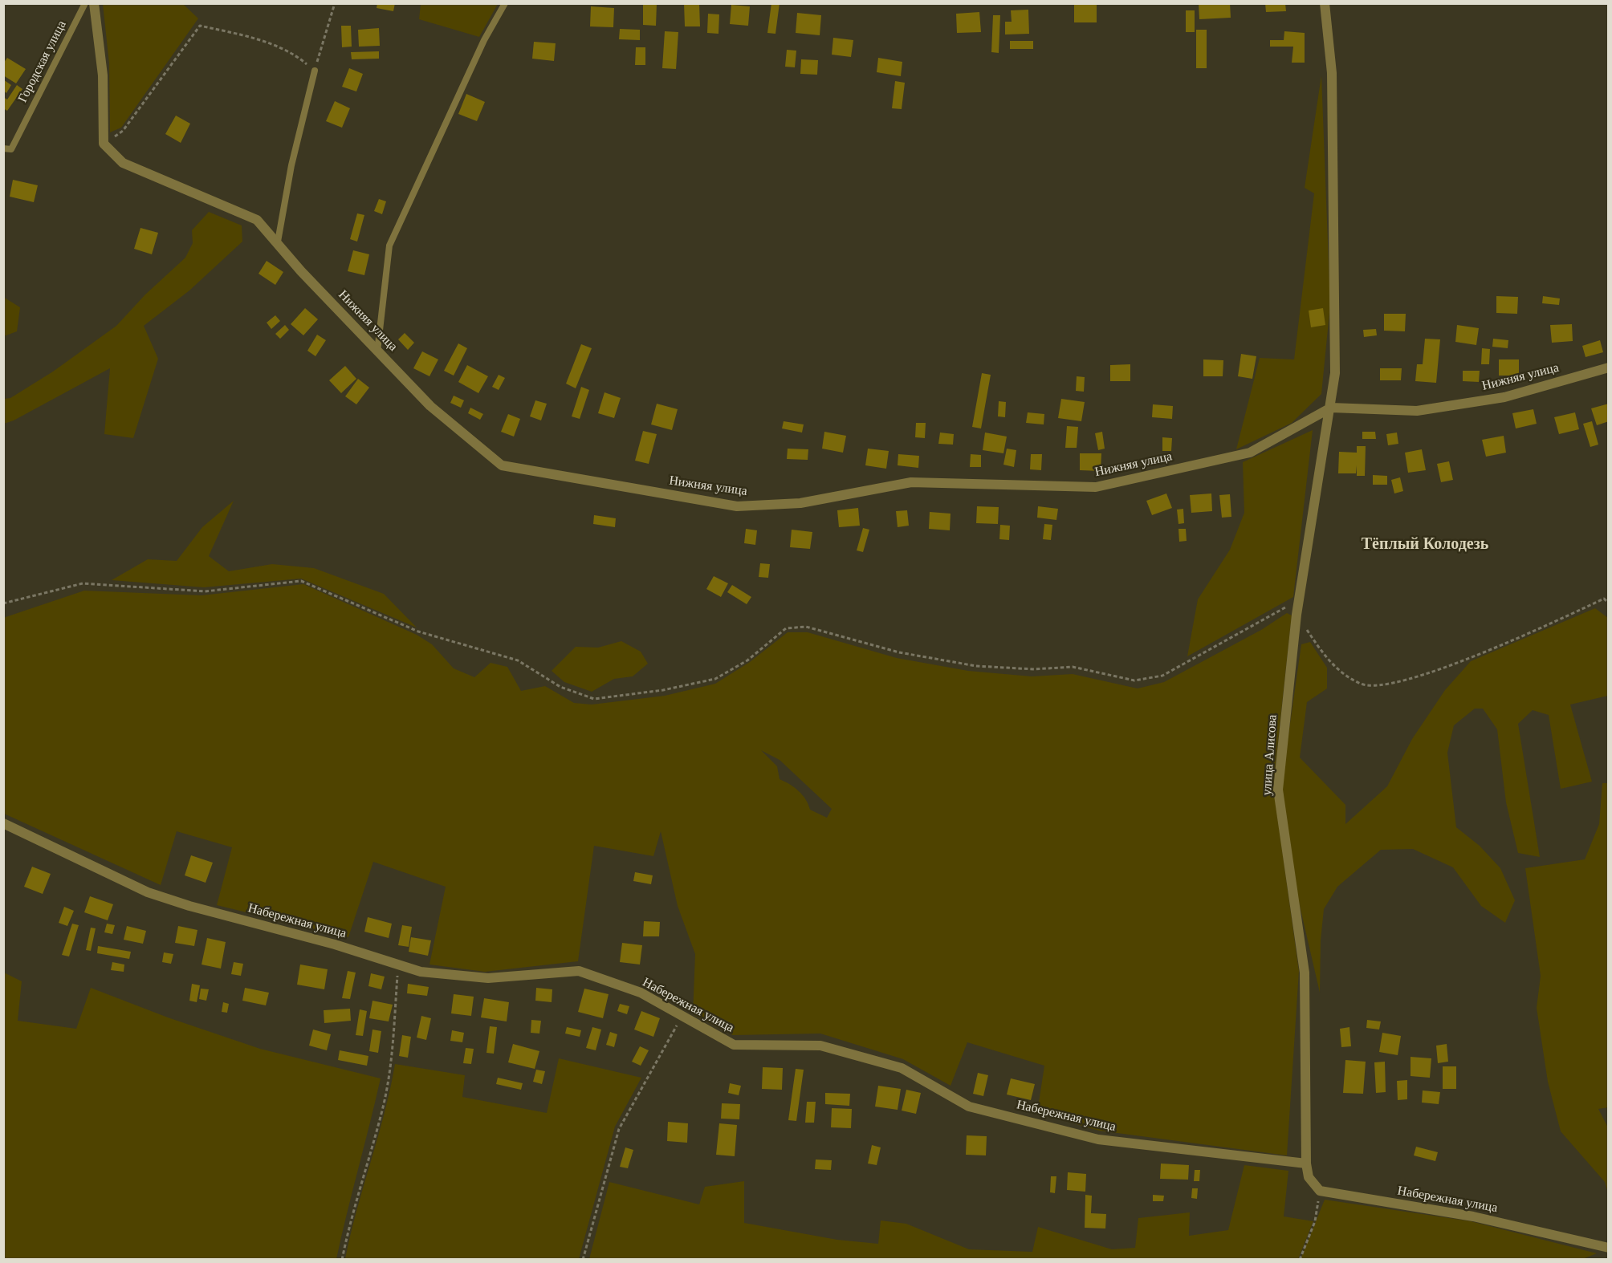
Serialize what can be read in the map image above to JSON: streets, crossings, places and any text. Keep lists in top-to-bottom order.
{
  "streets": {
    "street": ["Нижняя улица", "улица Алисова", "Набережная улица"],
    "lane": ["Городская улица"]
  },
  "crossings": [
    ["Нижняя улица", "улица Алисова"],
    ["улица Алисова", "Набережная улица"]
  ],
  "districts": ["Тёплый Колодезь"]
}
